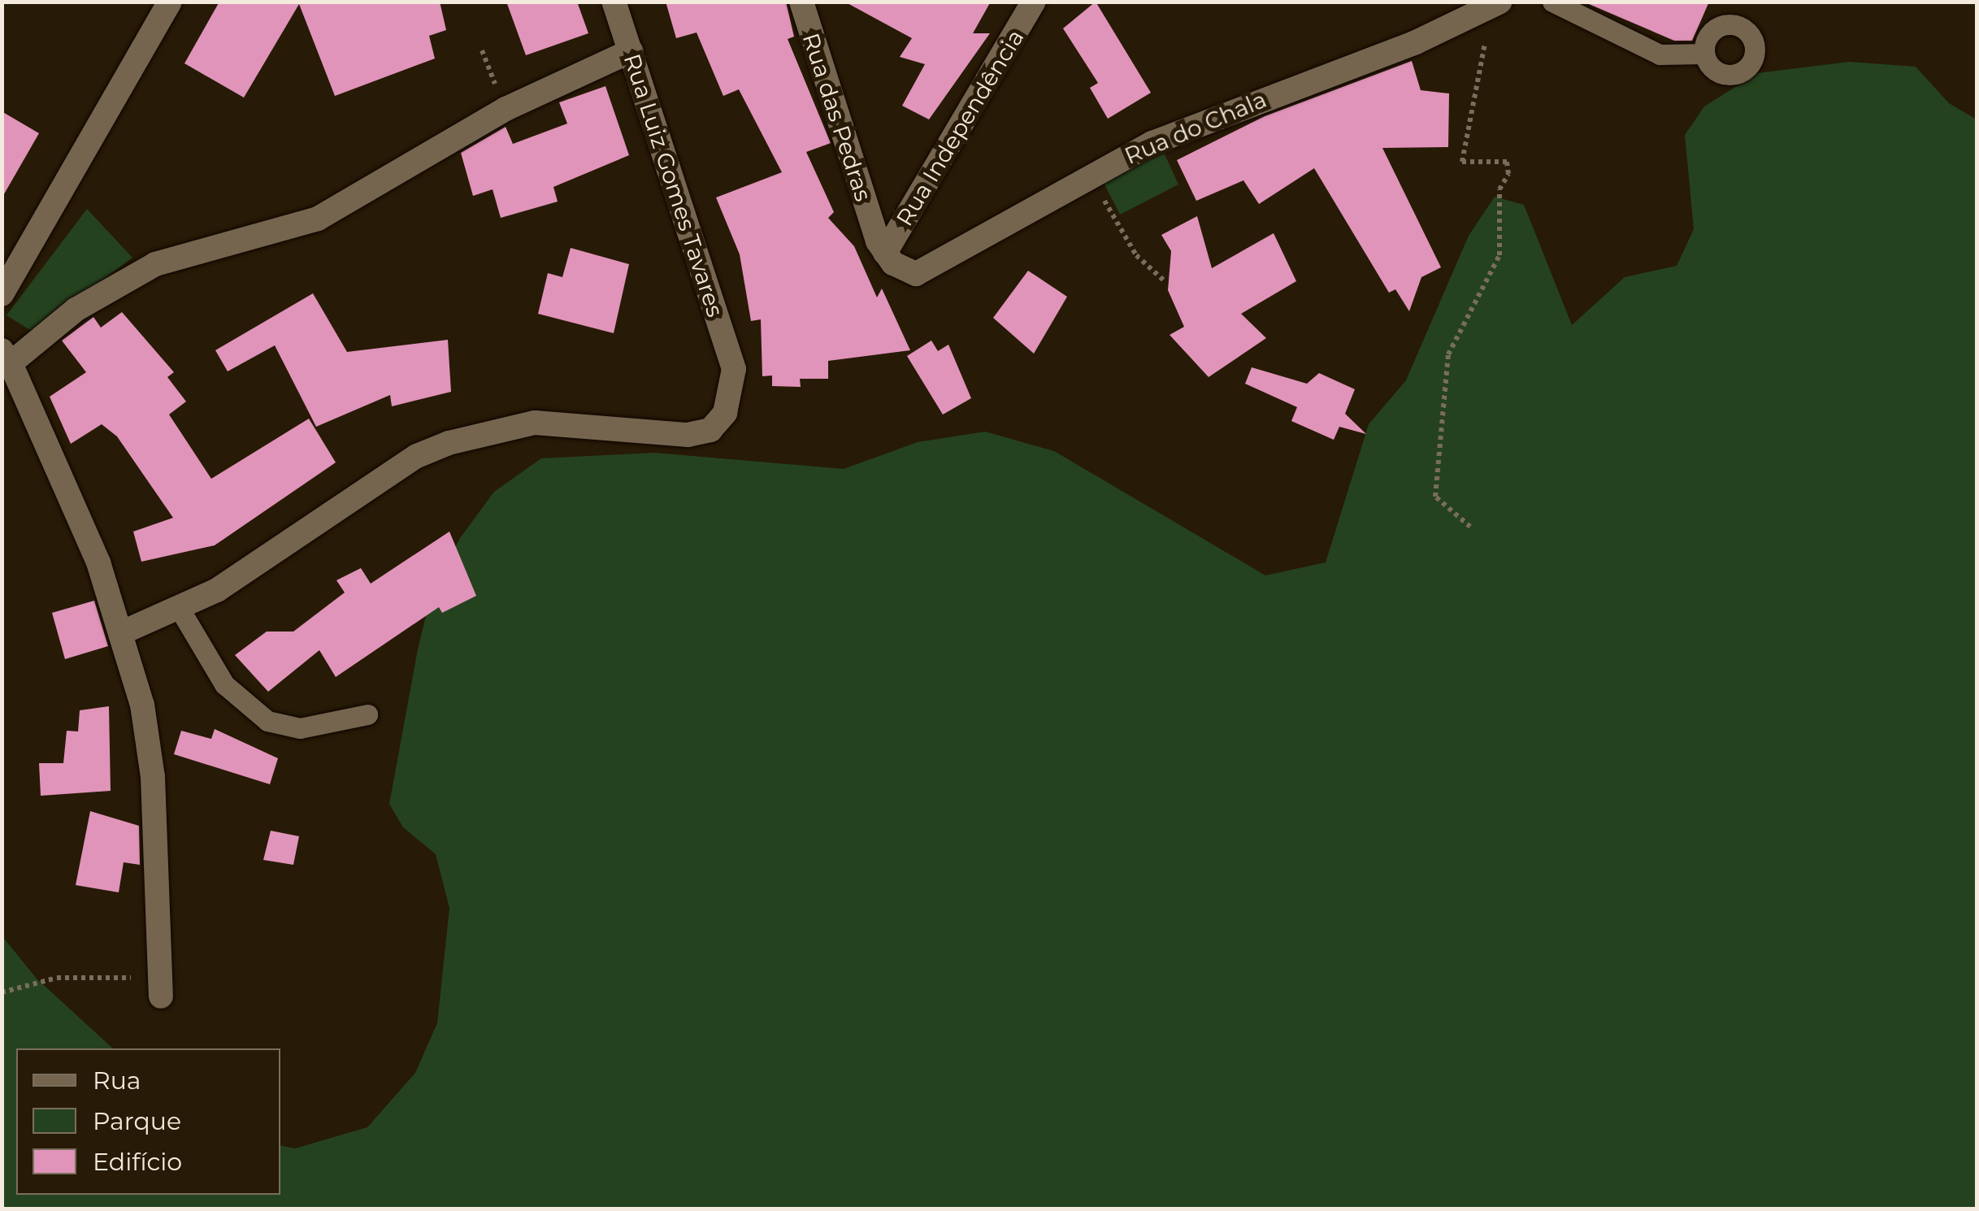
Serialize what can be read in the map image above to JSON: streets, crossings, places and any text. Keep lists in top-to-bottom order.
{
  "streets": {
    "street": [
      "Rua das Pedras",
      "Rua Independência",
      "Rua do Chala",
      "Rua Luiz Gomes Tavares"
    ]
  },
  "crossings": [
    ["Rua das Pedras", "Rua Independência"],
    ["Rua das Pedras", "Rua do Chala"],
    ["Rua Independência", "Rua do Chala"]
  ],
  "legend": ["Rua", "Parque", "Edifício"]
}
